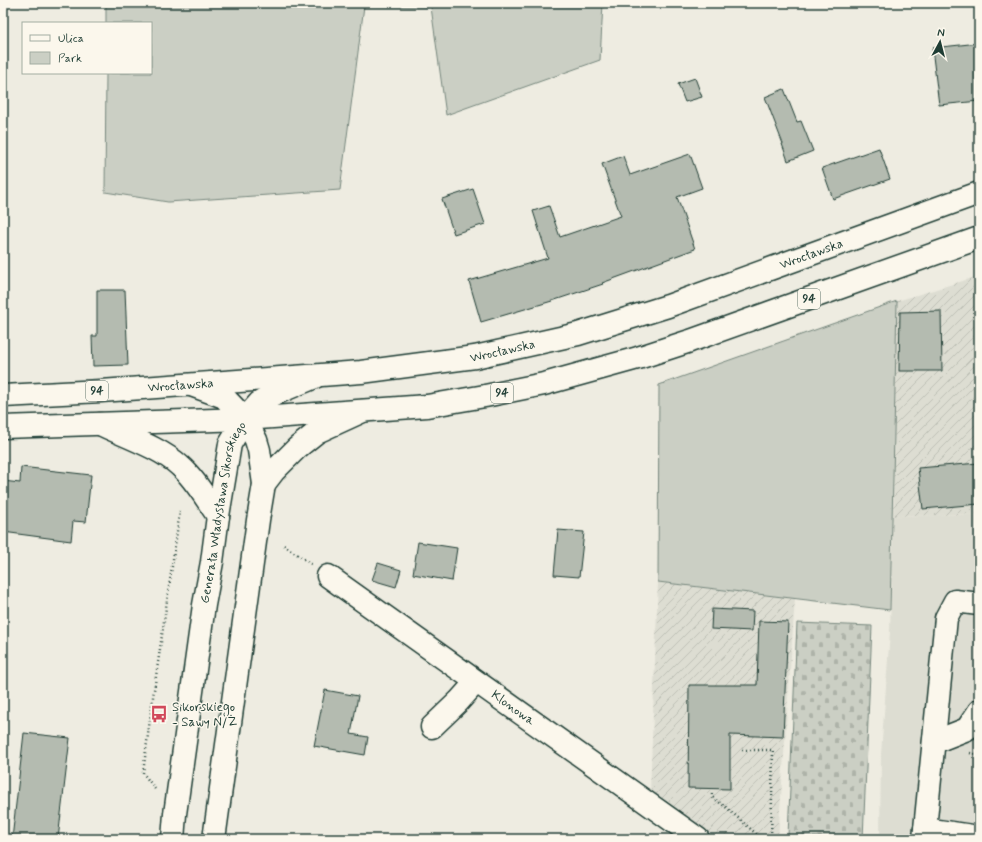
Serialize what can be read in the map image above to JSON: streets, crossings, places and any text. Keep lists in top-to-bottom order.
{
  "streets": {
    "main road": [
      "Wrocławska",
      "94",
      "Generała Władysława Sikorskiego",
      "Klonowa"
    ]
  },
  "crossings": [
    ["94", "Generała Władysława Sikorskiego"]
  ],
  "places": {
    "bus stop": ["Sikorskiego - Sawy N/Ż"]
  },
  "legend": ["Ulica", "Park"],
  "north": "top"
}
